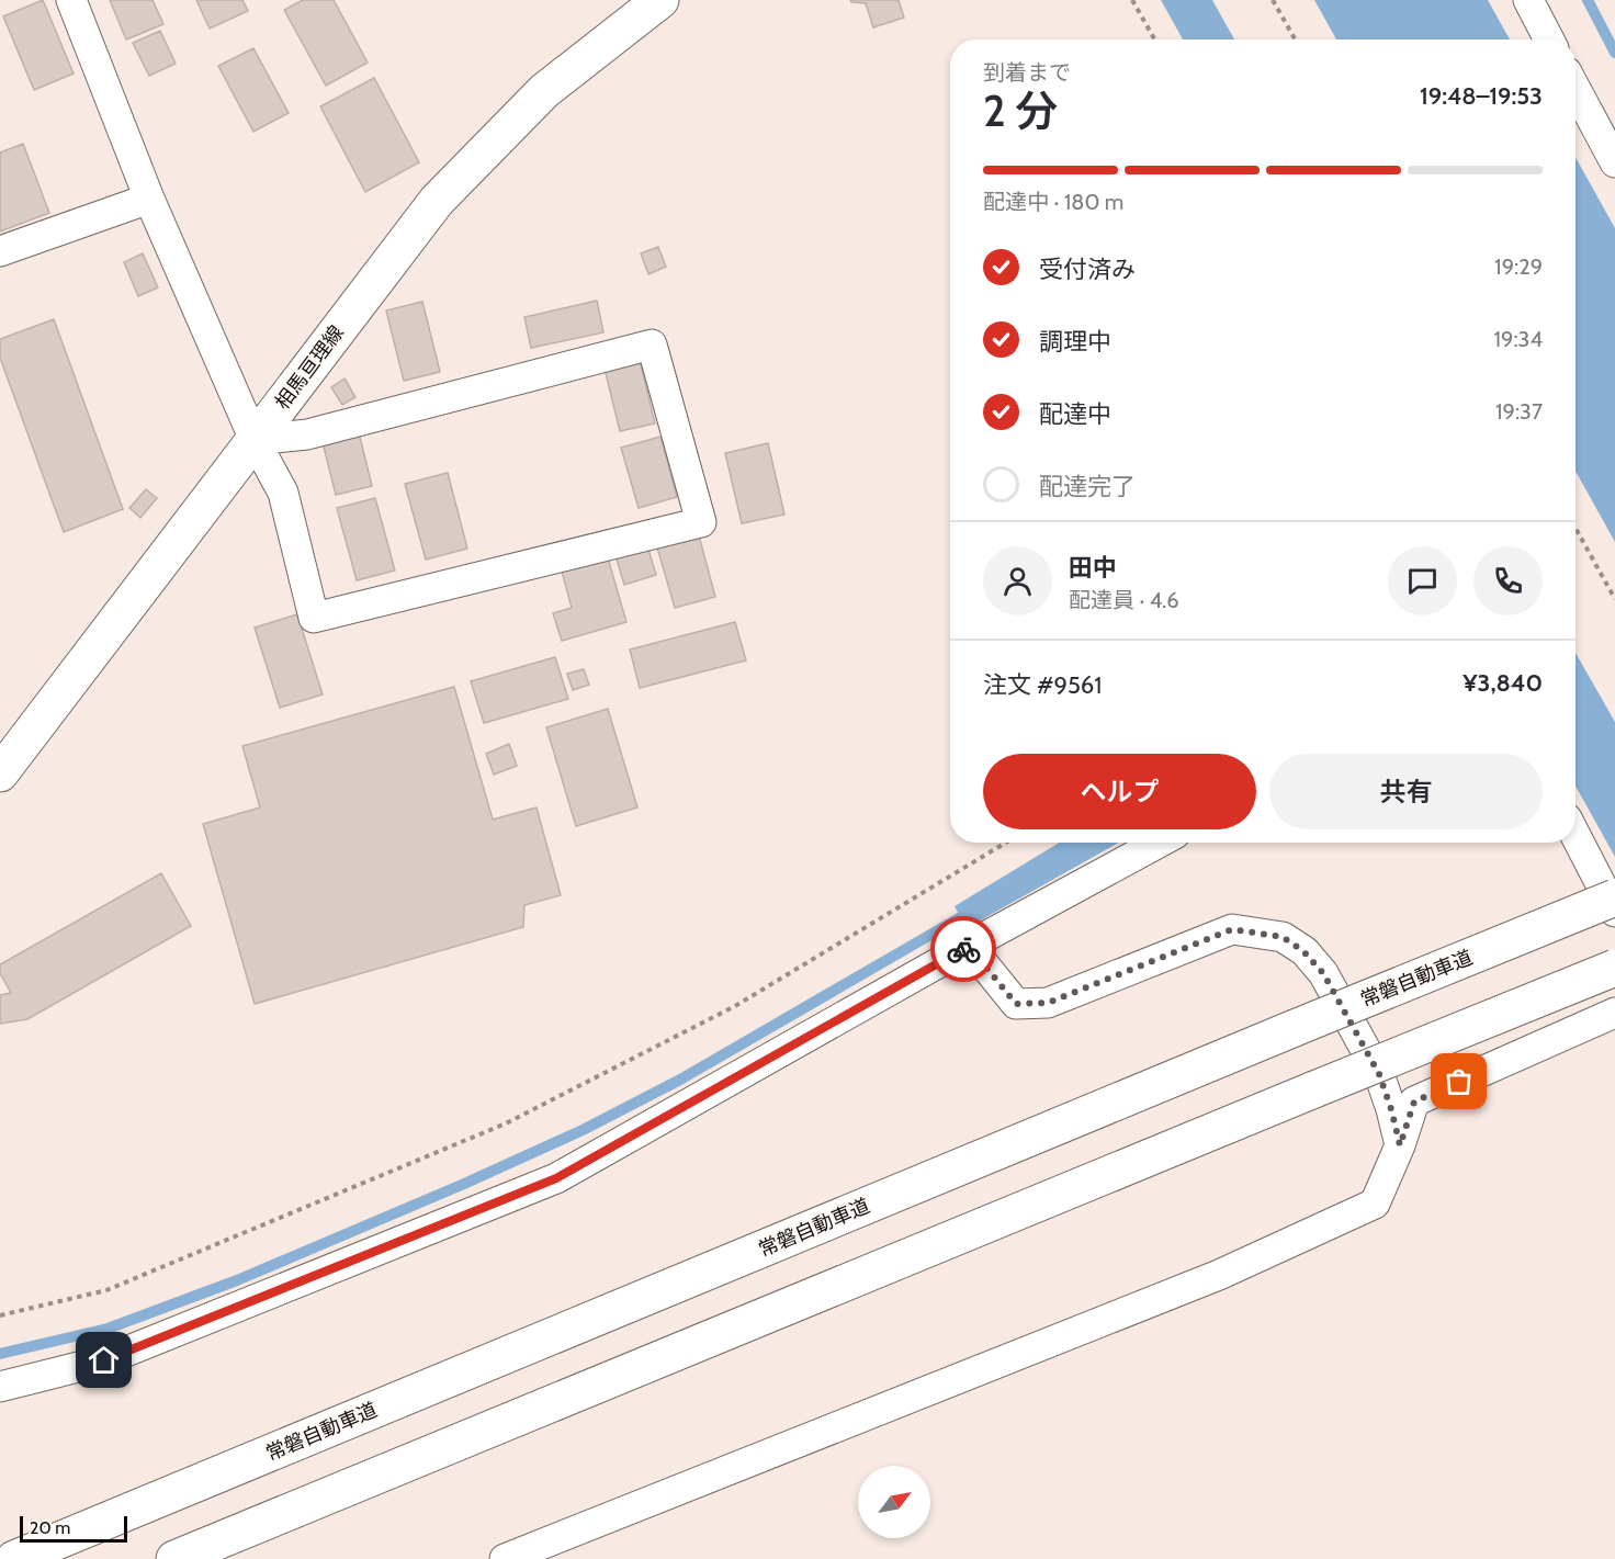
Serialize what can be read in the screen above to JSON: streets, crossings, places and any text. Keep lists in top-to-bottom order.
{
  "streets": {
    "main road": ["相馬亘理線", "常磐自動車道"]
  },
  "scale_bar": "20 m",
  "north": "top right",
  "page": {
    "heading": ["2 分", "到着まで", "19:48–19:53"],
    "panel": [
      "田中",
      "配達員 · 4.6",
      "注文 #9561",
      "¥3,840"
    ],
    "bar": "配達中 · 180 m",
    "list": [
      ["受付済み", "19:29"],
      ["調理中", "19:34"],
      ["配達中", "19:37"],
      "配達完了"
    ],
    "buttons": ["ヘルプ", "共有"],
    "scale": "20 m"
  }
}
